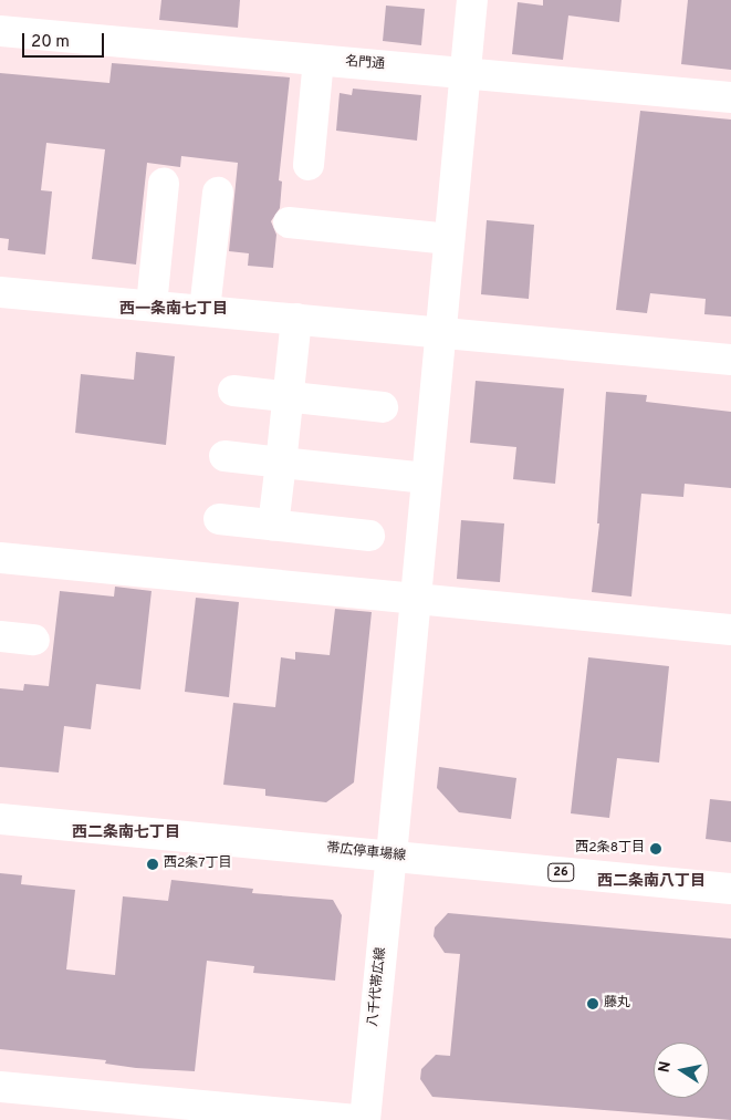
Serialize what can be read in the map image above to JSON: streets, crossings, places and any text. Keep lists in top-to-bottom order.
{
  "streets": {
    "street": [
      "名門通",
      "帯広停車場線",
      "26",
      "八千代帯広線"
    ]
  },
  "crossings": [
    ["名門通", "八千代帯広線"],
    ["帯広停車場線", "八千代帯広線"]
  ],
  "districts": ["西一条南七丁目", "西二条南七丁目", "西二条南八丁目"],
  "places": ["西2条8丁目", "西2条7丁目", "藤丸"],
  "scale_bar": "20 m",
  "north": "left"
}
